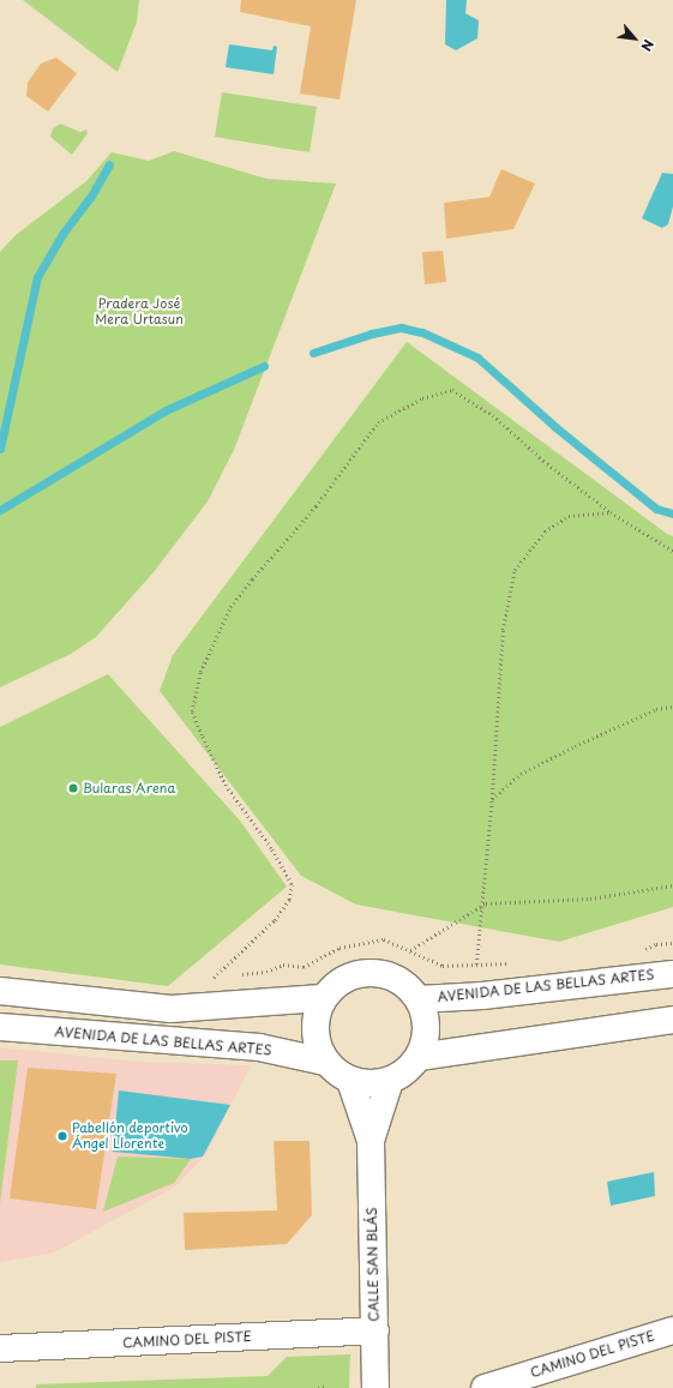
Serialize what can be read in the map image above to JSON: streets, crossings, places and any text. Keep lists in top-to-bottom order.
{
  "streets": {
    "street": ["AVENIDA DE LAS BELLAS ARTES", "CALLE SAN BLÁS", "CAMINO DEL PISTE"]
  },
  "crossings": [
    ["AVENIDA DE LAS BELLAS ARTES", "CALLE SAN BLÁS"],
    ["CALLE SAN BLÁS", "CAMINO DEL PISTE"]
  ],
  "parks": ["Pradera José Mera Urtasun"],
  "places": ["Bularas Arena", "Pabellón deportivo Ángel Llorente"],
  "north": "bottom right"
}
